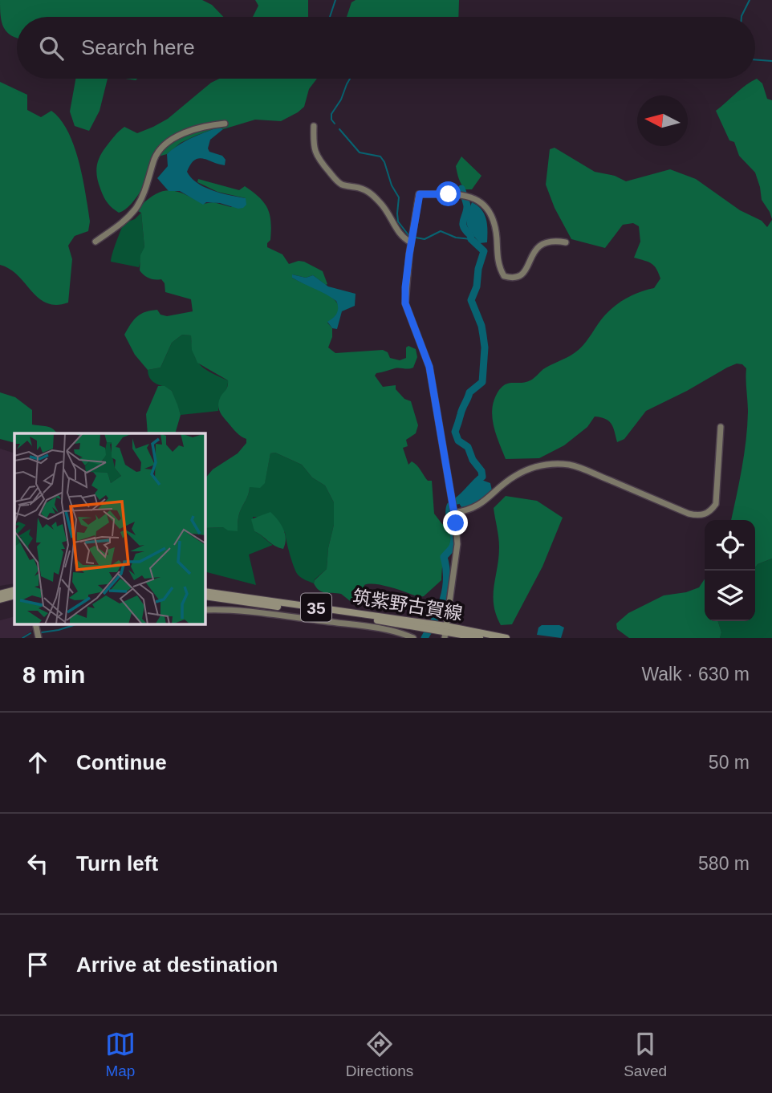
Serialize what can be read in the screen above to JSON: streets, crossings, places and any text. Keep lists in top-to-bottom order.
{
  "streets": {
    "main road": ["筑紫野古賀線", "35"]
  },
  "north": "left",
  "page": {
    "search": "Search here",
    "heading": ["8 min", "Walk · 630 m"],
    "list": [
      ["Continue", "50 m"],
      ["Turn left", "580 m"],
      "Arrive at destination"
    ],
    "nav": ["Map", "Directions", "Saved"]
  }
}
